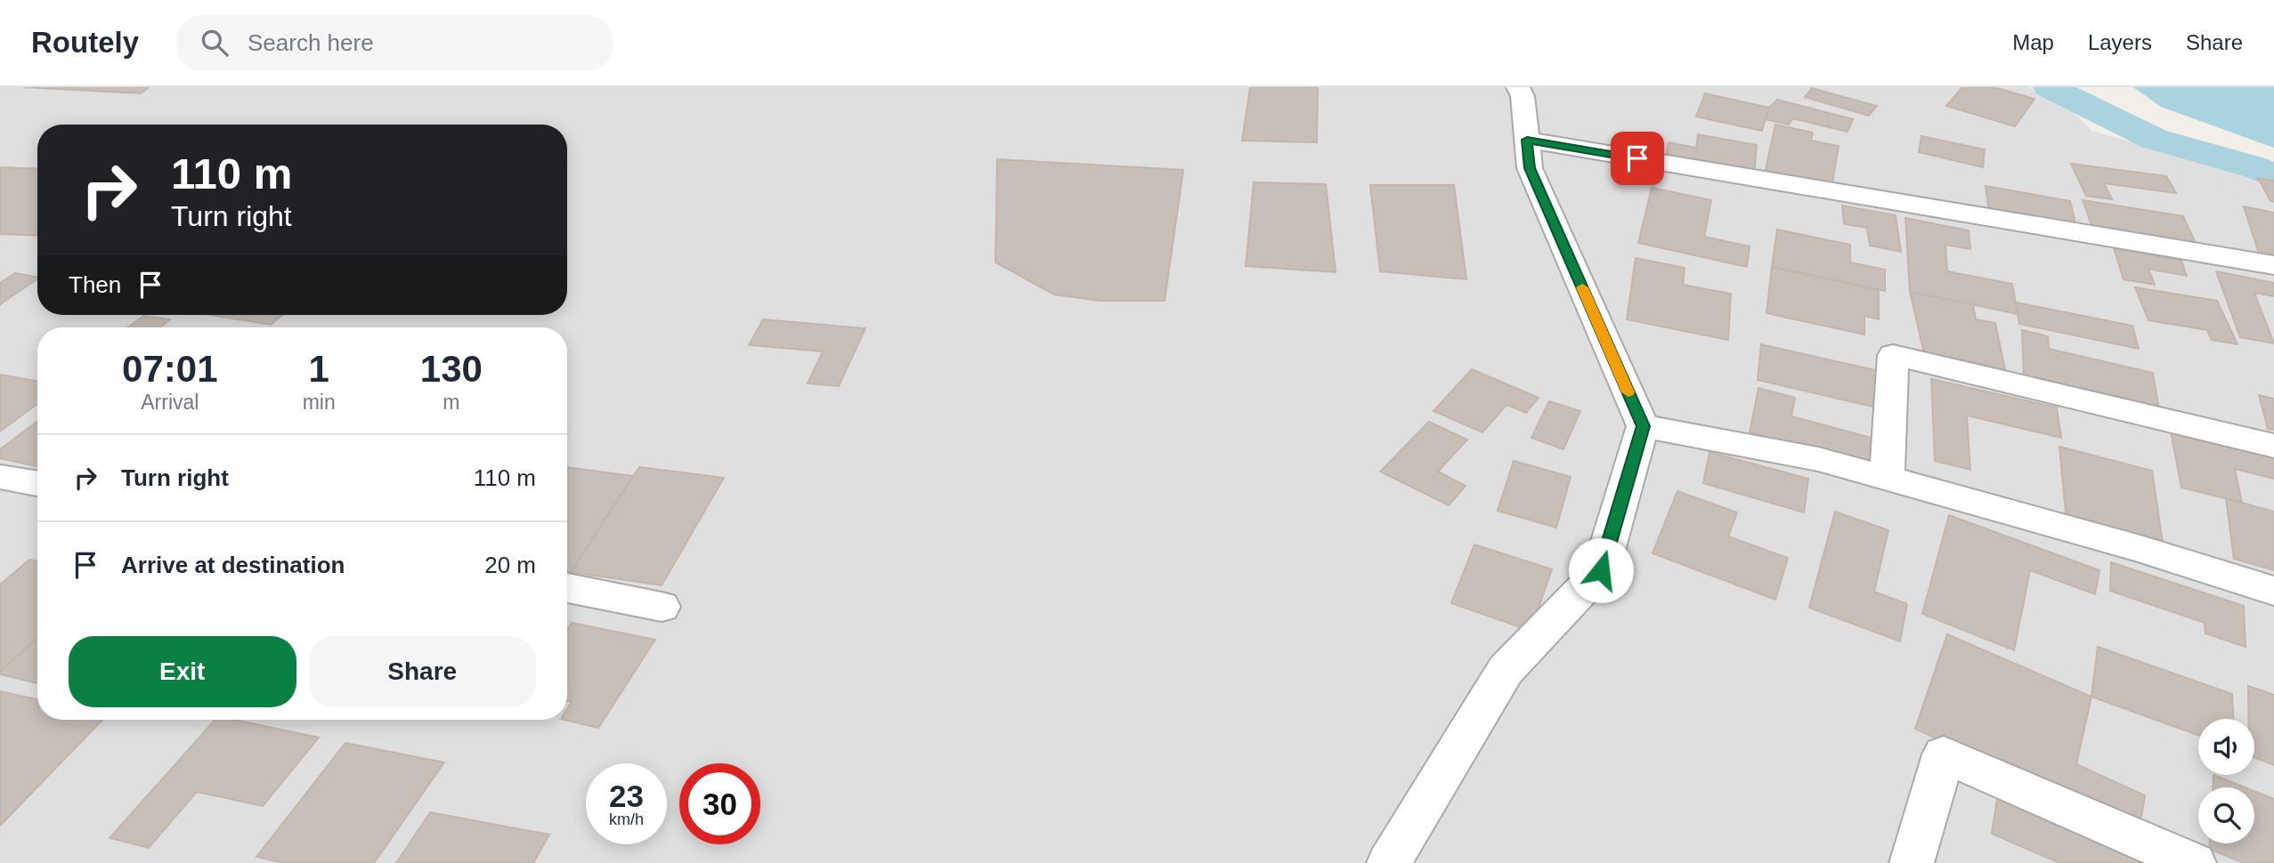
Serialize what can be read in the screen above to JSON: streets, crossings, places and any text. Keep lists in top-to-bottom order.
{
  "page": {
    "header": "Routely",
    "search": "Search here",
    "nav": ["Map", "Layers", "Share"],
    "turn": ["110 m", "Turn right"],
    "then": "Then",
    "eta": [
      "07:01",
      "Arrival",
      "1",
      "min",
      "130",
      "m"
    ],
    "list": [
      {
        "name": "Turn right",
        "value": "110 m"
      },
      {
        "name": "Arrive at destination",
        "value": "20 m"
      }
    ],
    "buttons": ["Exit", "Share"],
    "speed": "23 km/h",
    "limit": "30"
  }
}
